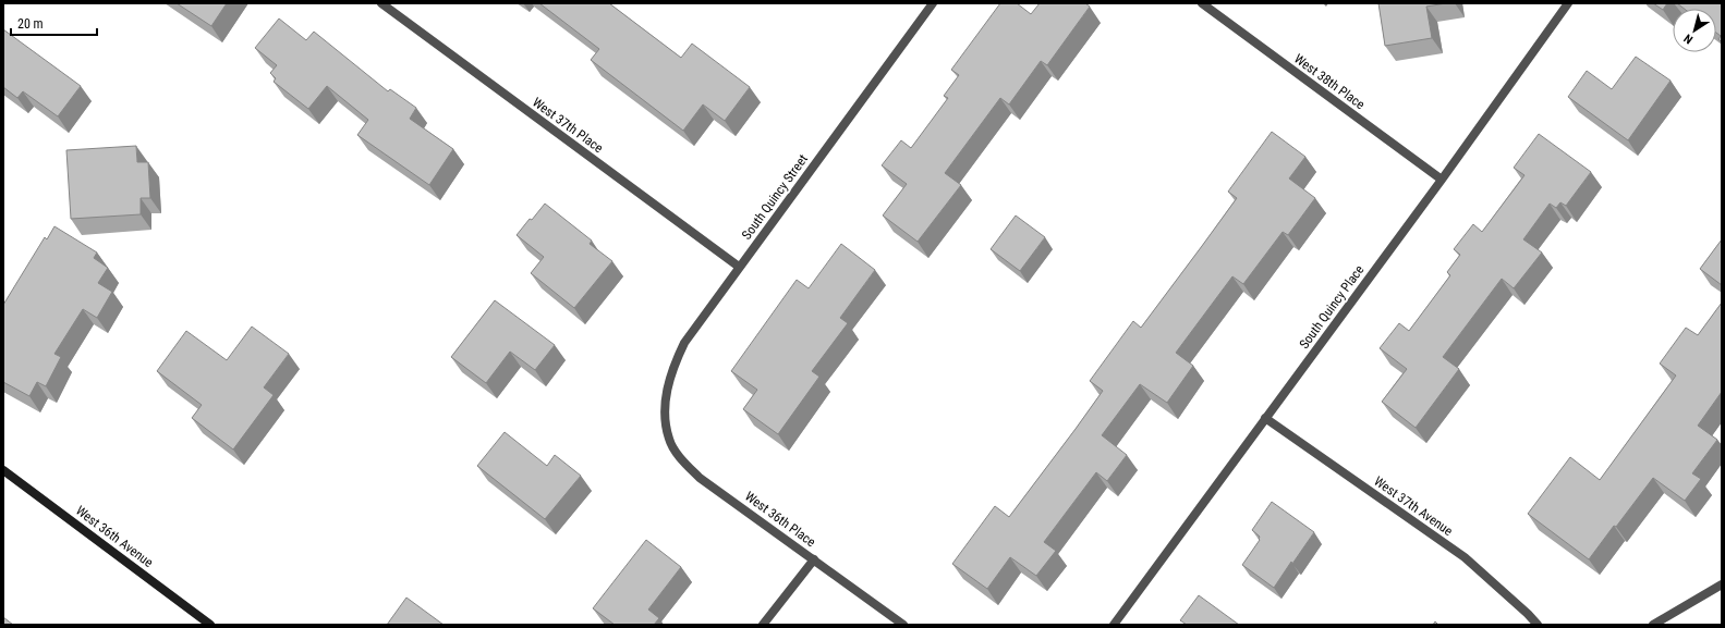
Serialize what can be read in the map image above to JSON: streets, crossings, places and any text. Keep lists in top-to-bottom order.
{
  "streets": {
    "street": [
      "West 38th Place",
      "West 37th Place",
      "South Quincy Street",
      "South Quincy Place",
      "West 37th Avenue",
      "West 36th Place",
      "West 36th Avenue"
    ]
  },
  "crossings": [
    ["West 38th Place", "South Quincy Place"],
    ["West 37th Place", "South Quincy Street"],
    ["South Quincy Street", "West 36th Place"],
    ["South Quincy Place", "West 37th Avenue"]
  ],
  "scale_bar": "20 m",
  "north": "bottom left"
}
